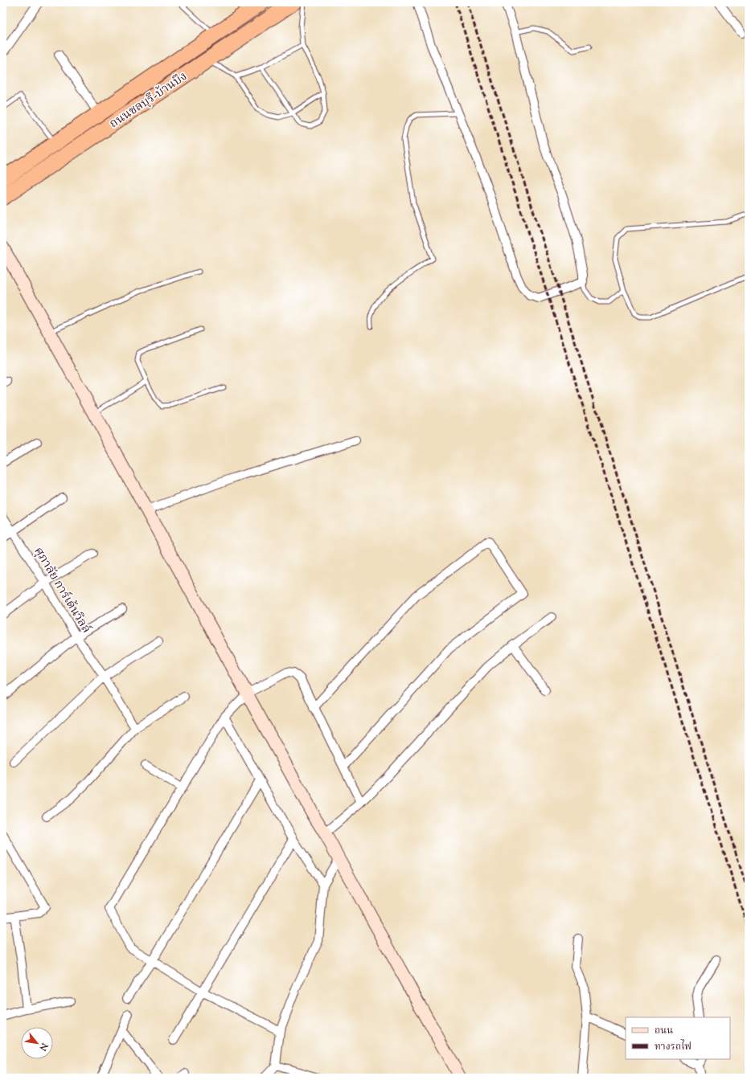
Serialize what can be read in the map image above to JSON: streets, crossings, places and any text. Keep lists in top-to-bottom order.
{
  "streets": {
    "highway": ["ถนนชลบุรี-บ้านบึง"],
    "street": ["ศุภาลัย การ์เด้นวิลล์"]
  },
  "legend": ["ถนน", "ทางรถไฟ"],
  "north": "bottom right"
}
